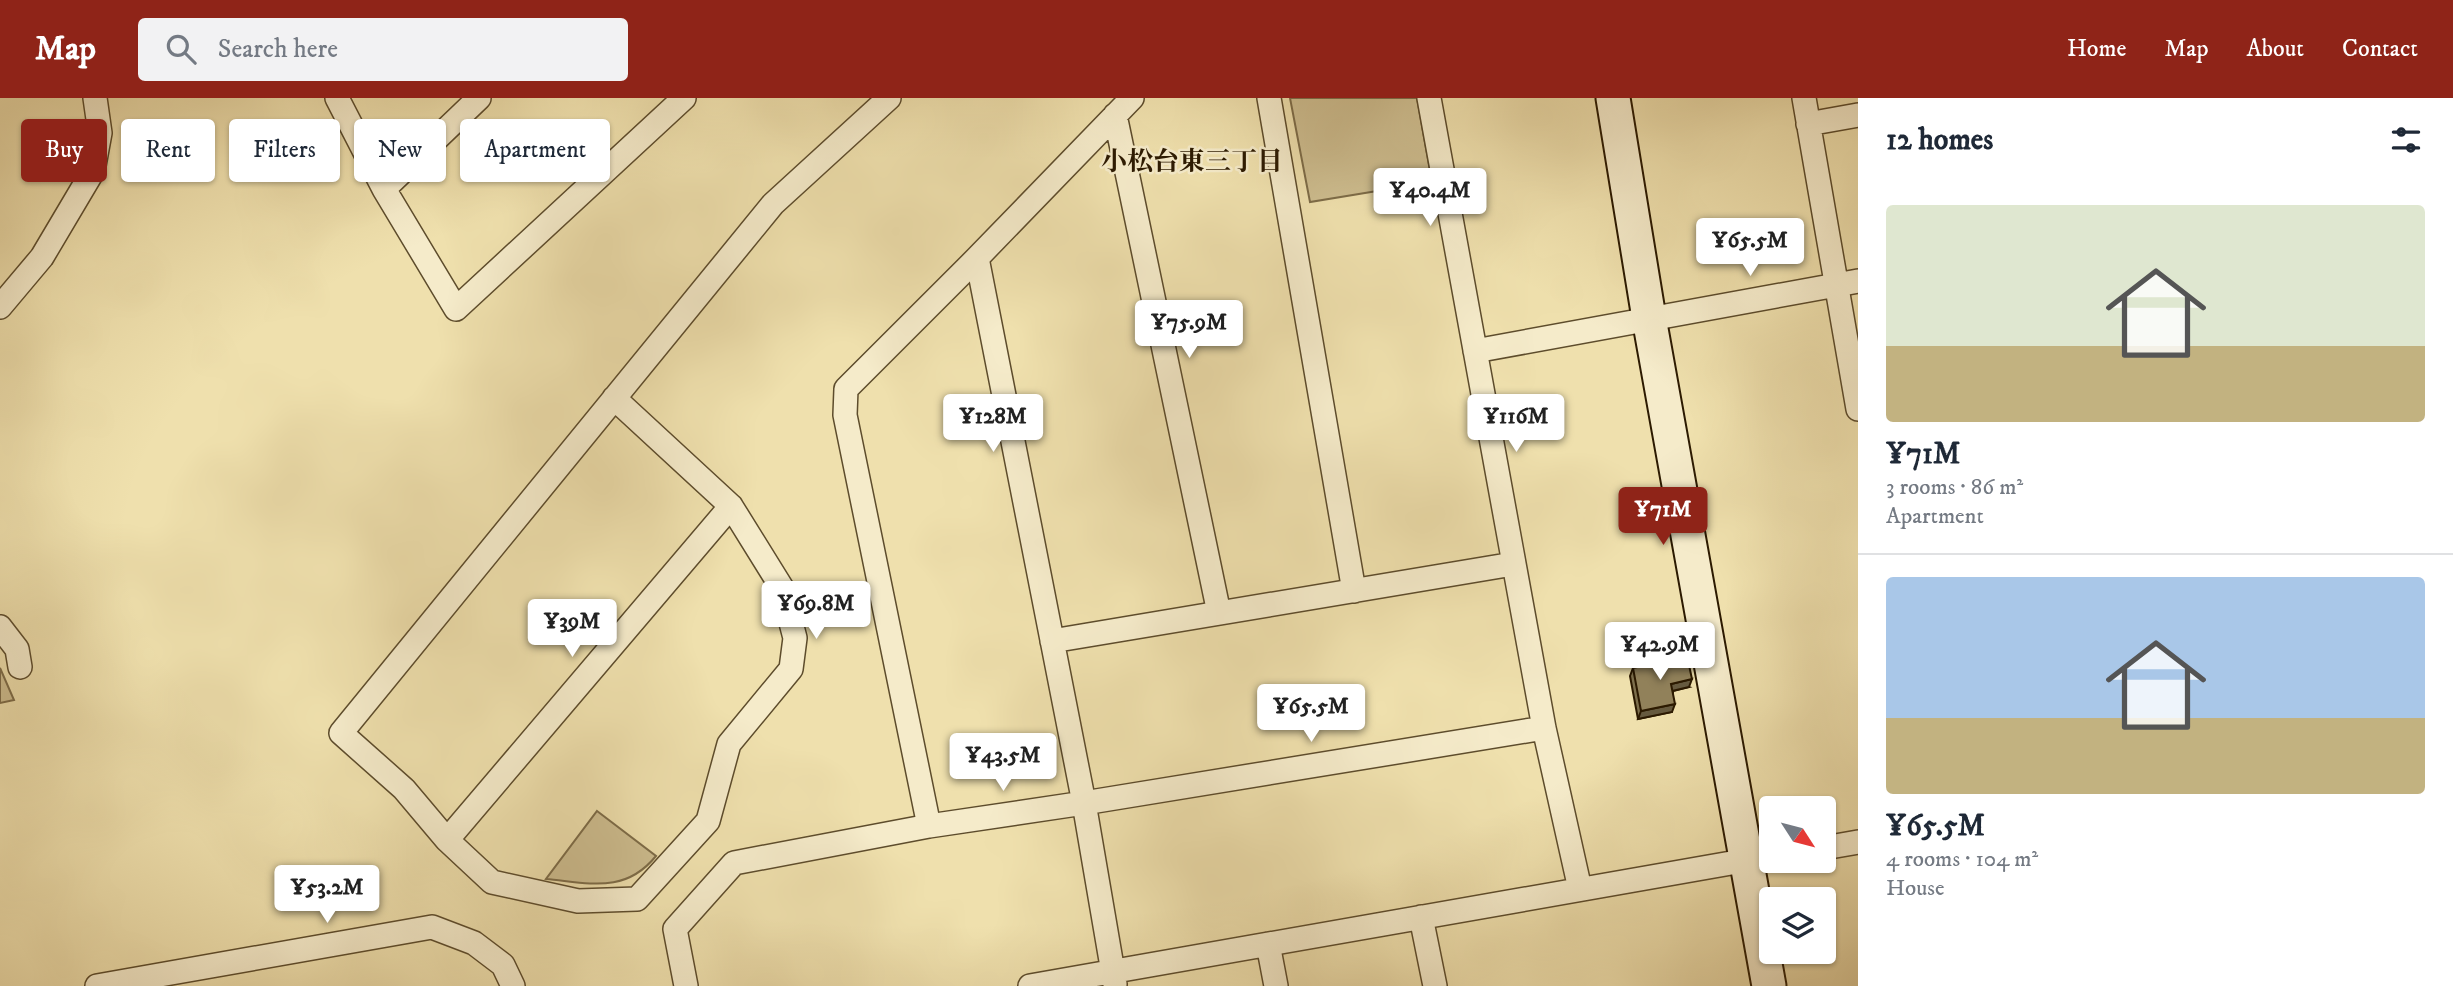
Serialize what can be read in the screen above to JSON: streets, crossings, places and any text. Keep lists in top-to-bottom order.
{
  "districts": ["小松台東三丁目"],
  "north": "bottom right",
  "page": {
    "header": "Map",
    "search": "Search here",
    "nav": [
      "Home",
      "Map",
      "About",
      "Contact"
    ],
    "heading": "12 homes",
    "chip": [
      "Buy",
      "Rent",
      "Filters",
      "New",
      "Apartment"
    ],
    "price": [
      "¥40.4M",
      "¥65.5M",
      "¥75.9M",
      "¥128M",
      "¥116M",
      "¥71M",
      "¥69.8M",
      "¥39M",
      "¥42.9M",
      "¥65.5M",
      "¥43.5M",
      "¥53.2M"
    ],
    "list": [
      {
        "name": "¥71M",
        "note": "3 rooms · 86 m² · Apartment"
      },
      {
        "name": "¥65.5M",
        "note": "4 rooms · 104 m² · House"
      }
    ]
  }
}
